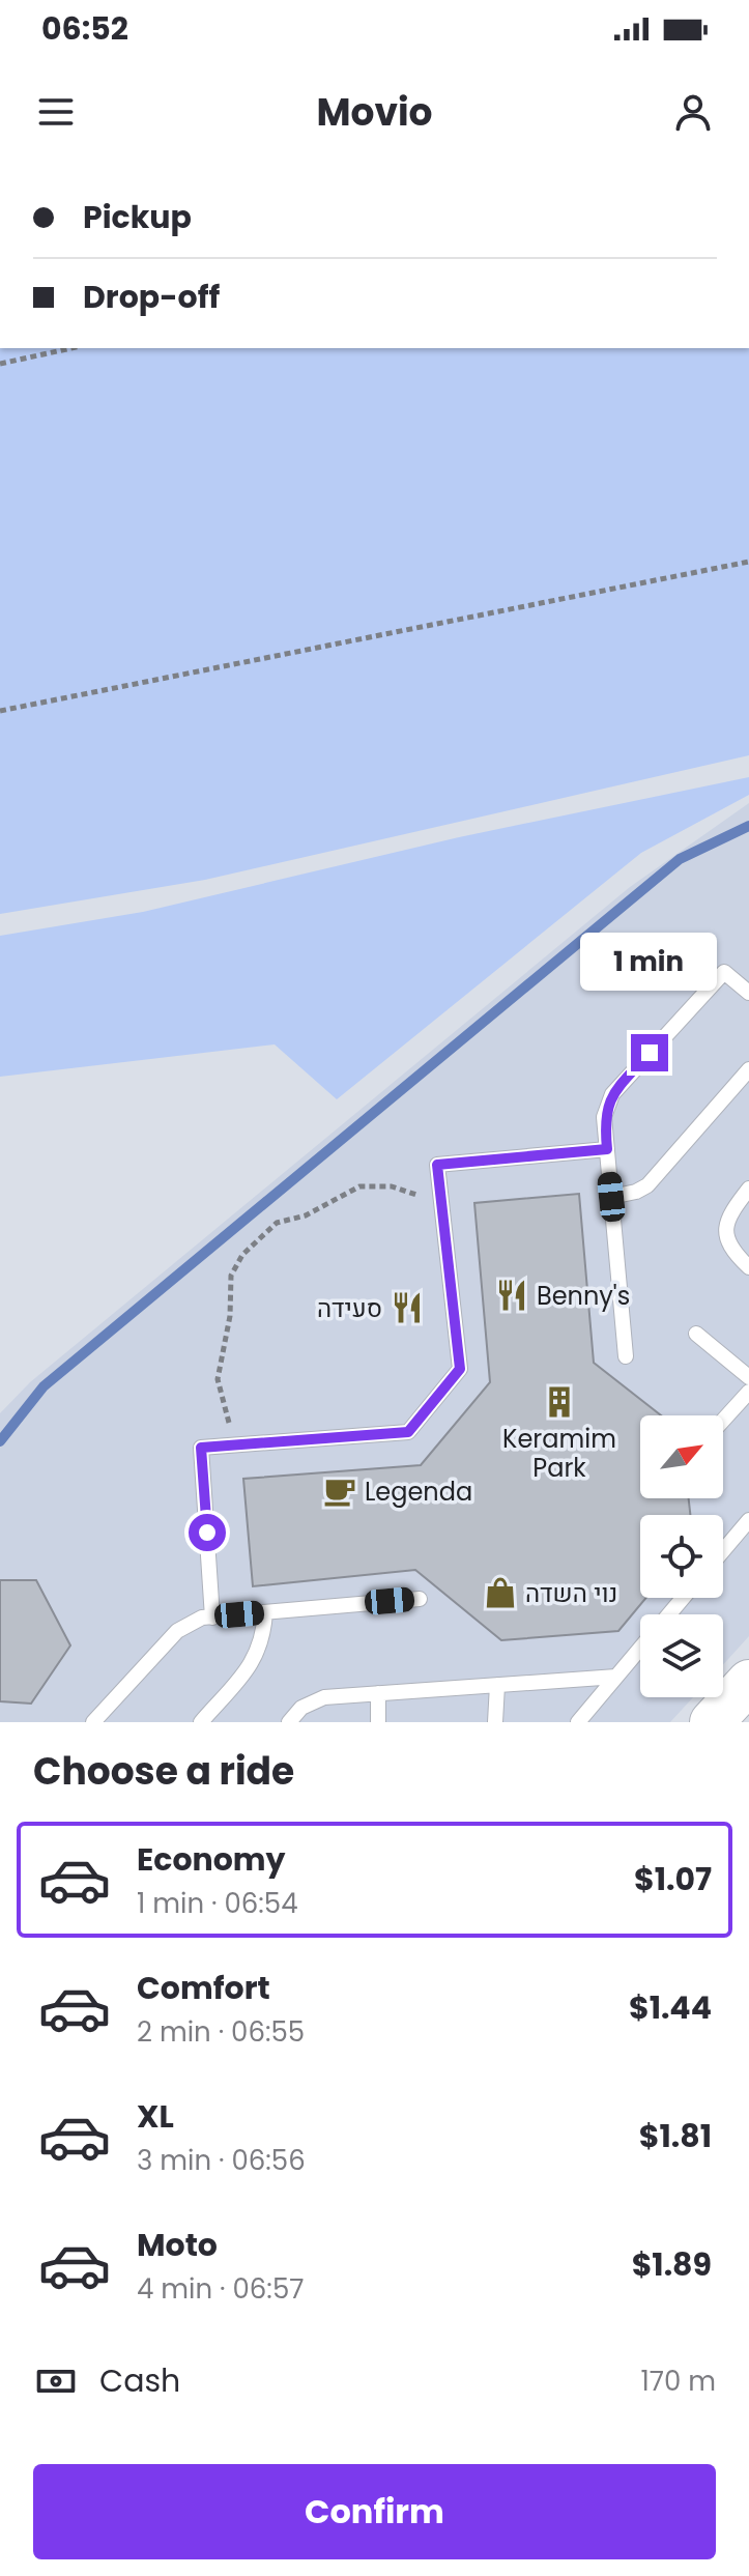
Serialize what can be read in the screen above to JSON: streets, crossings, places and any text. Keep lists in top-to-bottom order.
{
  "places": {
    "restaurant": ["Benny's", "סעידה"],
    "building": ["Keramim Park"],
    "cafe": ["Legenda"],
    "shop": ["נוי השדה"]
  },
  "north": "top right",
  "page": {
    "status": "06:52",
    "header": "Movio",
    "banner": ["Pickup", "Drop-off"],
    "bubble": "1 min",
    "heading": "Choose a ride",
    "list": [
      {
        "name": "Economy",
        "note": "1 min · 06:54",
        "value": "$1.07"
      },
      {
        "name": "Comfort",
        "note": "2 min · 06:55",
        "value": "$1.44"
      },
      {
        "name": "XL",
        "note": "3 min · 06:56",
        "value": "$1.81"
      },
      {
        "name": "Moto",
        "note": "4 min · 06:57",
        "value": "$1.89"
      }
    ],
    "pay": ["Cash", "170 m"],
    "buttons": "Confirm"
  }
}
